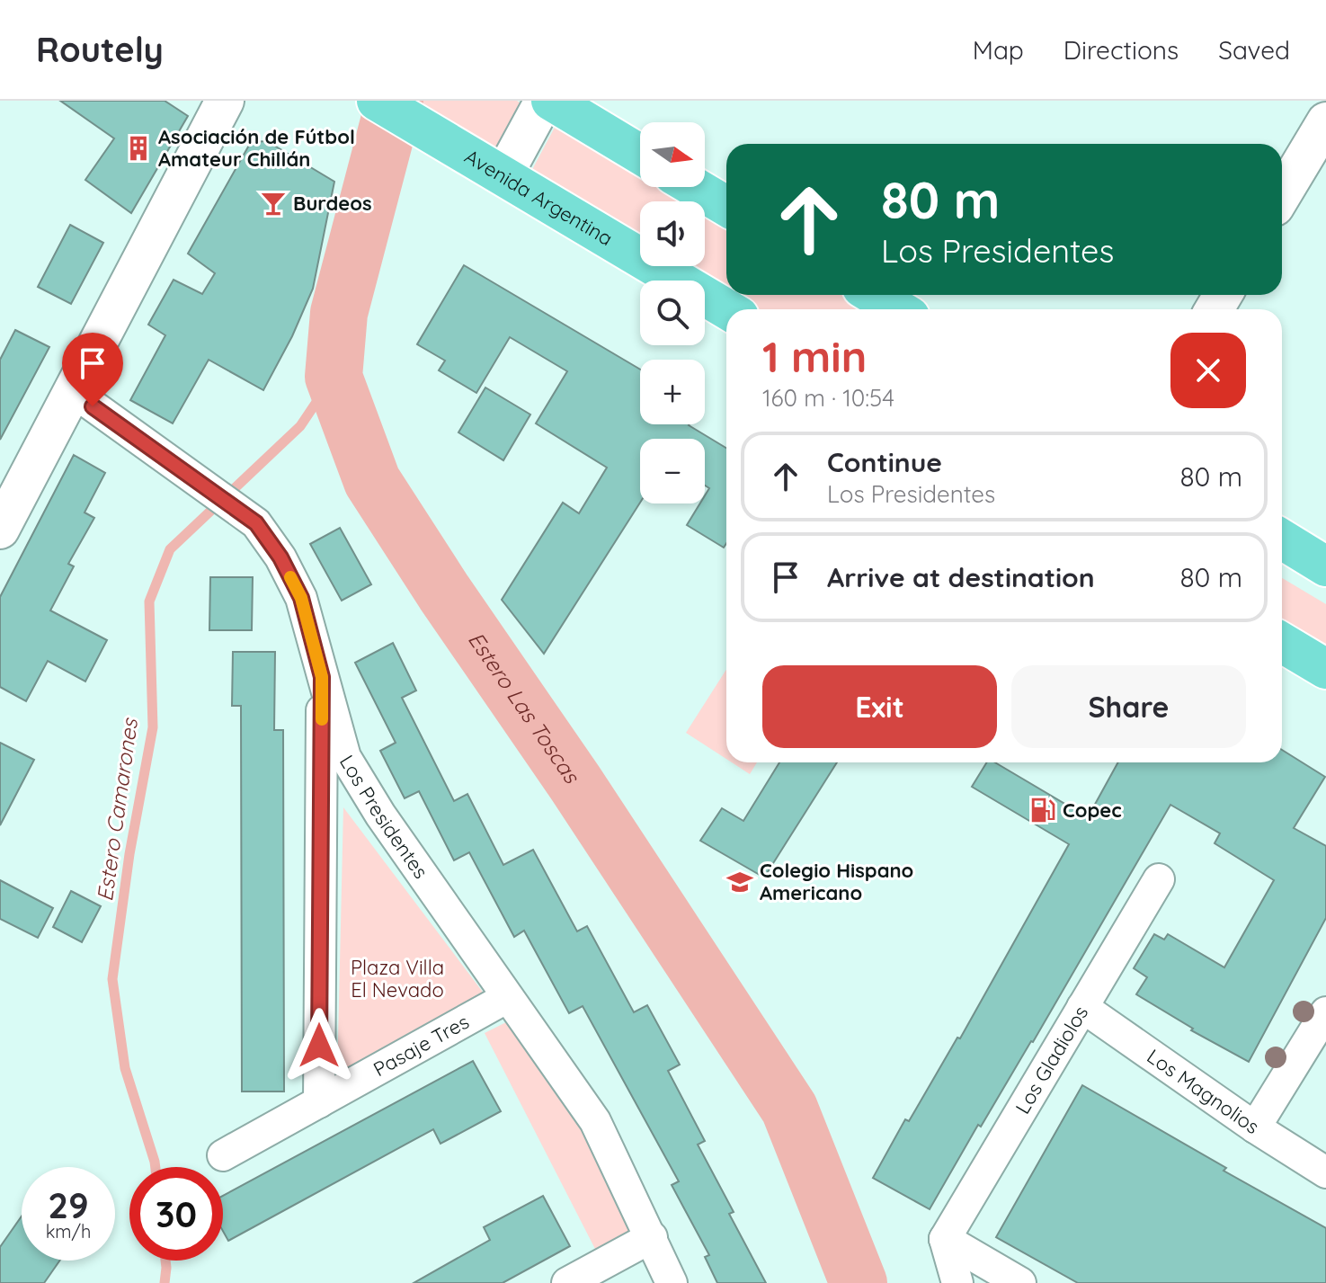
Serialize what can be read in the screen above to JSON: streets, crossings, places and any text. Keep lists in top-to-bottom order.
{
  "streets": {
    "main road": ["Avenida Argentina"],
    "street": [
      "Los Presidentes",
      "Pasaje Tres",
      "Los Gladiolos",
      "Los Magnolios"
    ]
  },
  "crossings": [
    ["Los Presidentes", "Pasaje Tres"],
    ["Los Gladiolos", "Los Magnolios"]
  ],
  "water": ["Estero Las Toscas", "Estero Camarones"],
  "parks": ["Plaza Villa El Nevado"],
  "places": {
    "building": ["Asociación de Fútbol Amateur Chillán"],
    "bar": ["Burdeos"],
    "fuel station": ["Copec"],
    "school or university": ["Colegio Hispano Americano"]
  },
  "north": "right",
  "page": {
    "header": "Routely",
    "nav": ["Map", "Directions", "Saved"],
    "map_buttons": ["+", "−"],
    "turn": ["80 m", "Los Presidentes"],
    "heading": ["1 min", "160 m · 10:54"],
    "list": [
      {
        "name": "Continue",
        "note": "Los Presidentes",
        "value": "80 m"
      },
      {
        "name": "Arrive at destination",
        "value": "80 m"
      }
    ],
    "buttons": ["Exit", "Share"],
    "speed": "29 km/h",
    "limit": "30"
  }
}
